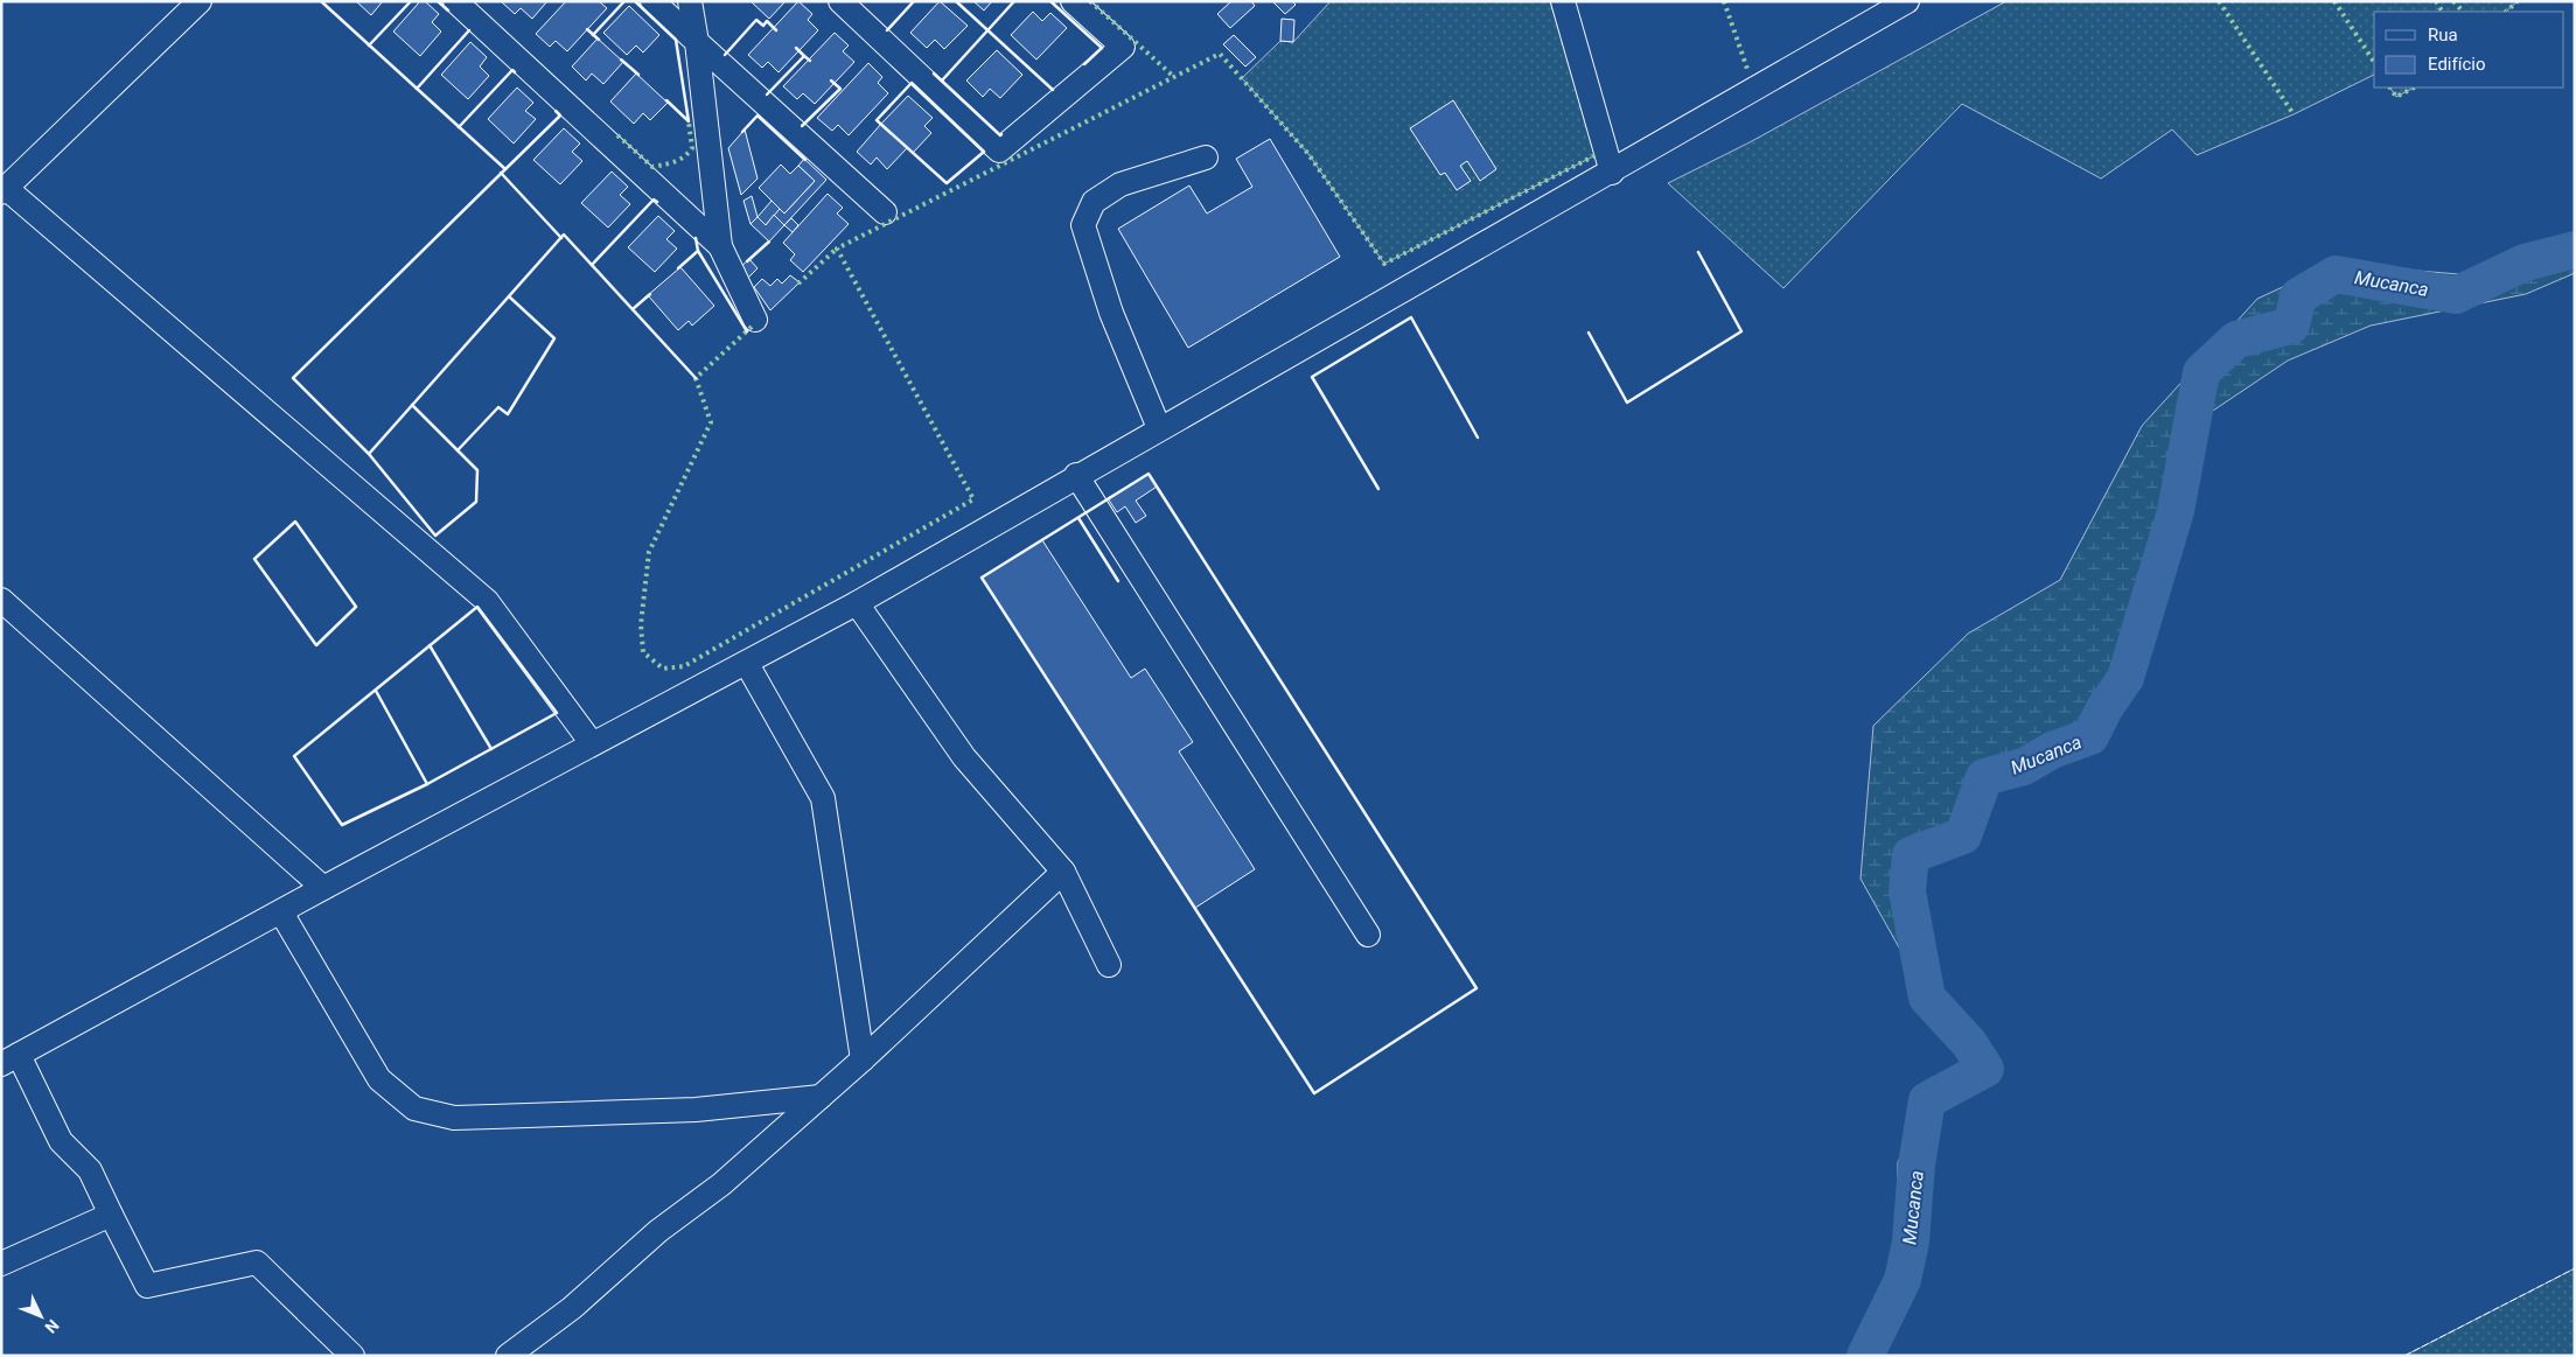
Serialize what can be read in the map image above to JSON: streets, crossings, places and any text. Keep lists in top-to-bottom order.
{
  "water": ["Mucanca"],
  "legend": ["Rua", "Edifício"],
  "north": "bottom right"
}
